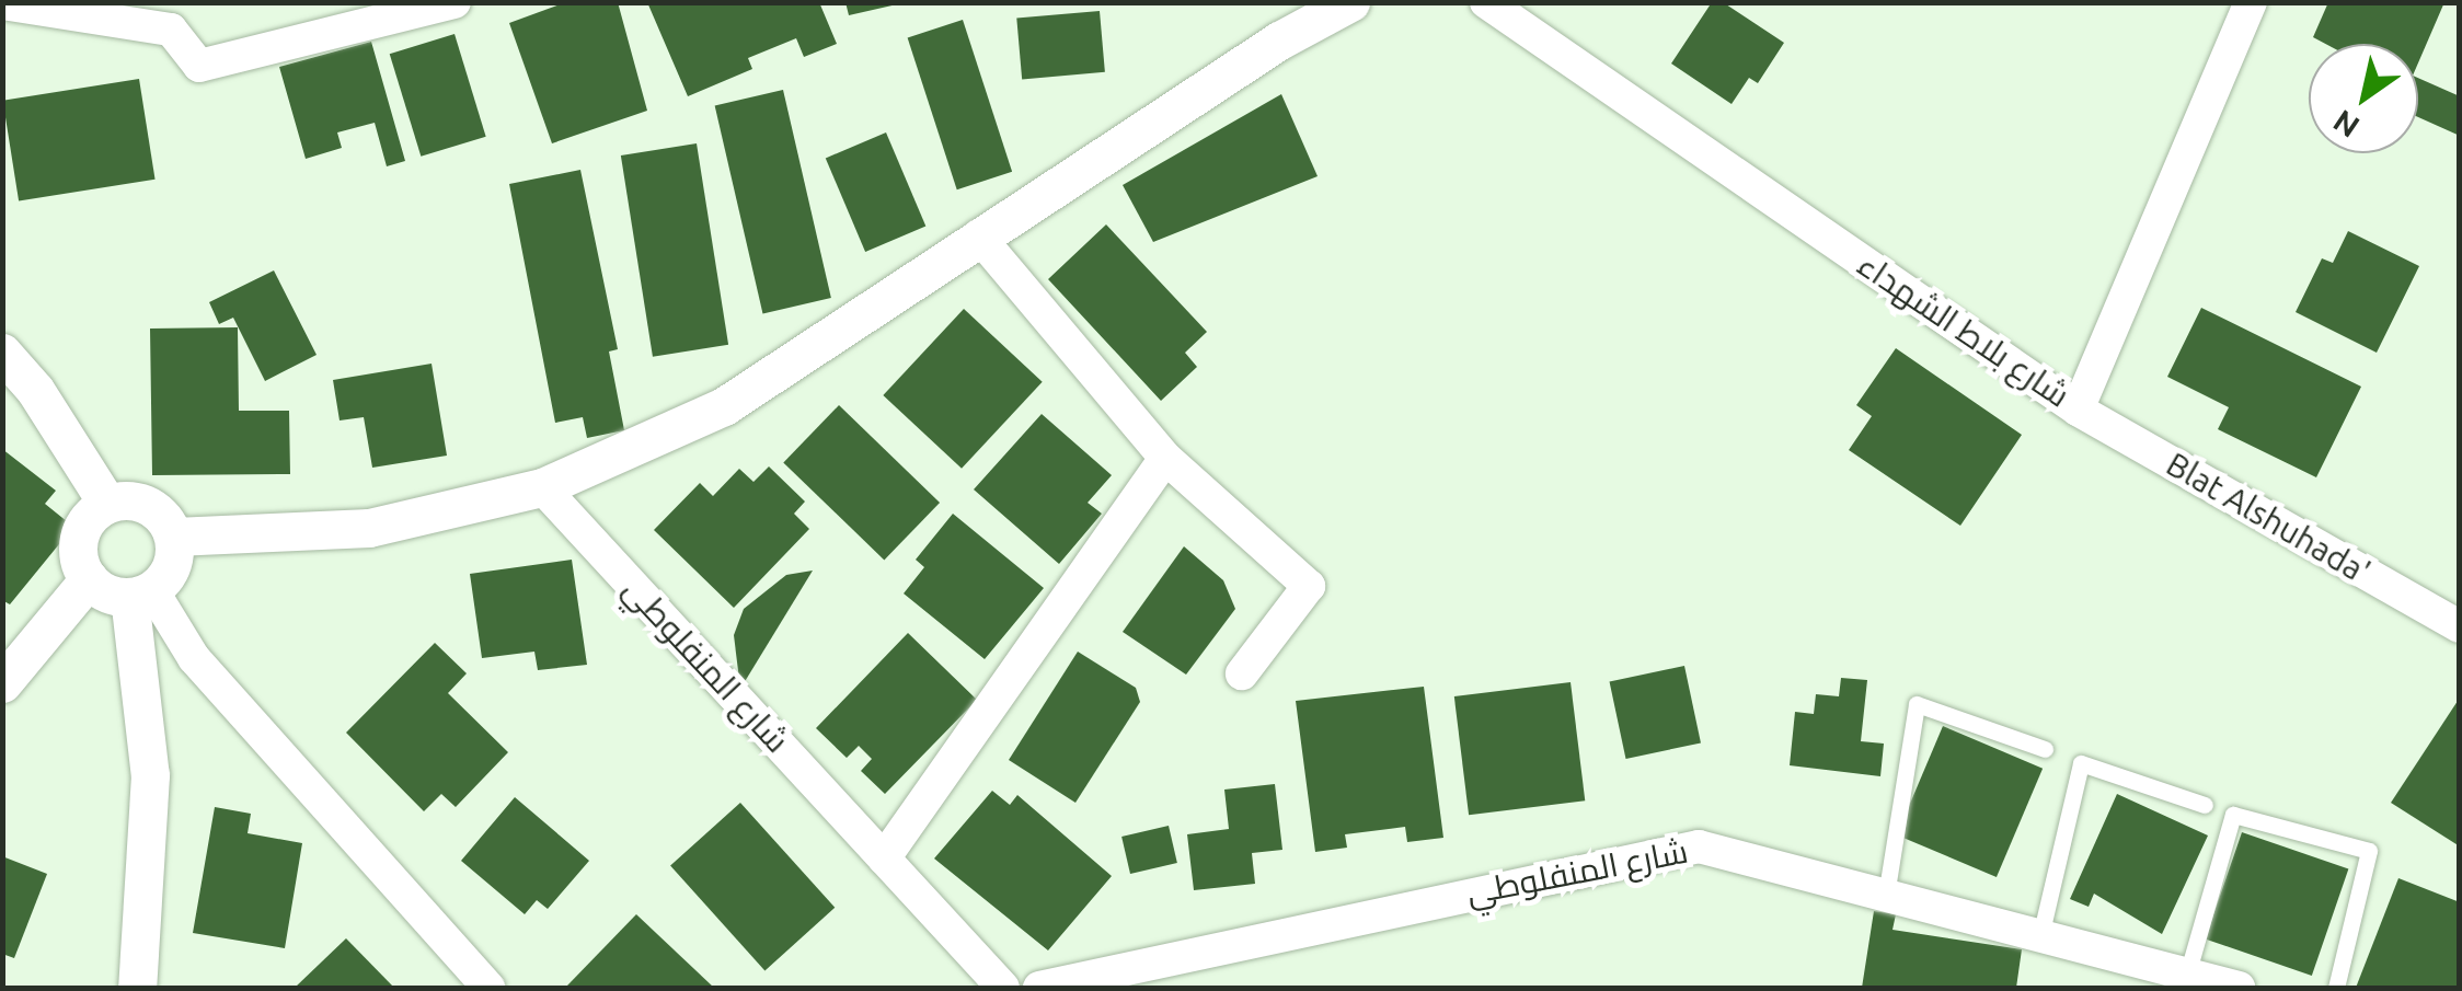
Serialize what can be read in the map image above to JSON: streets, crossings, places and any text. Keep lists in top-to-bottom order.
{
  "streets": {
    "street": ["شارع بلاط الشهداء", "Blat Alshuhada'", "شارع المنفلوطي"]
  },
  "crossings": [
    ["شارع بلاط الشهداء", "Blat Alshuhada'"]
  ],
  "north": "bottom left"
}
